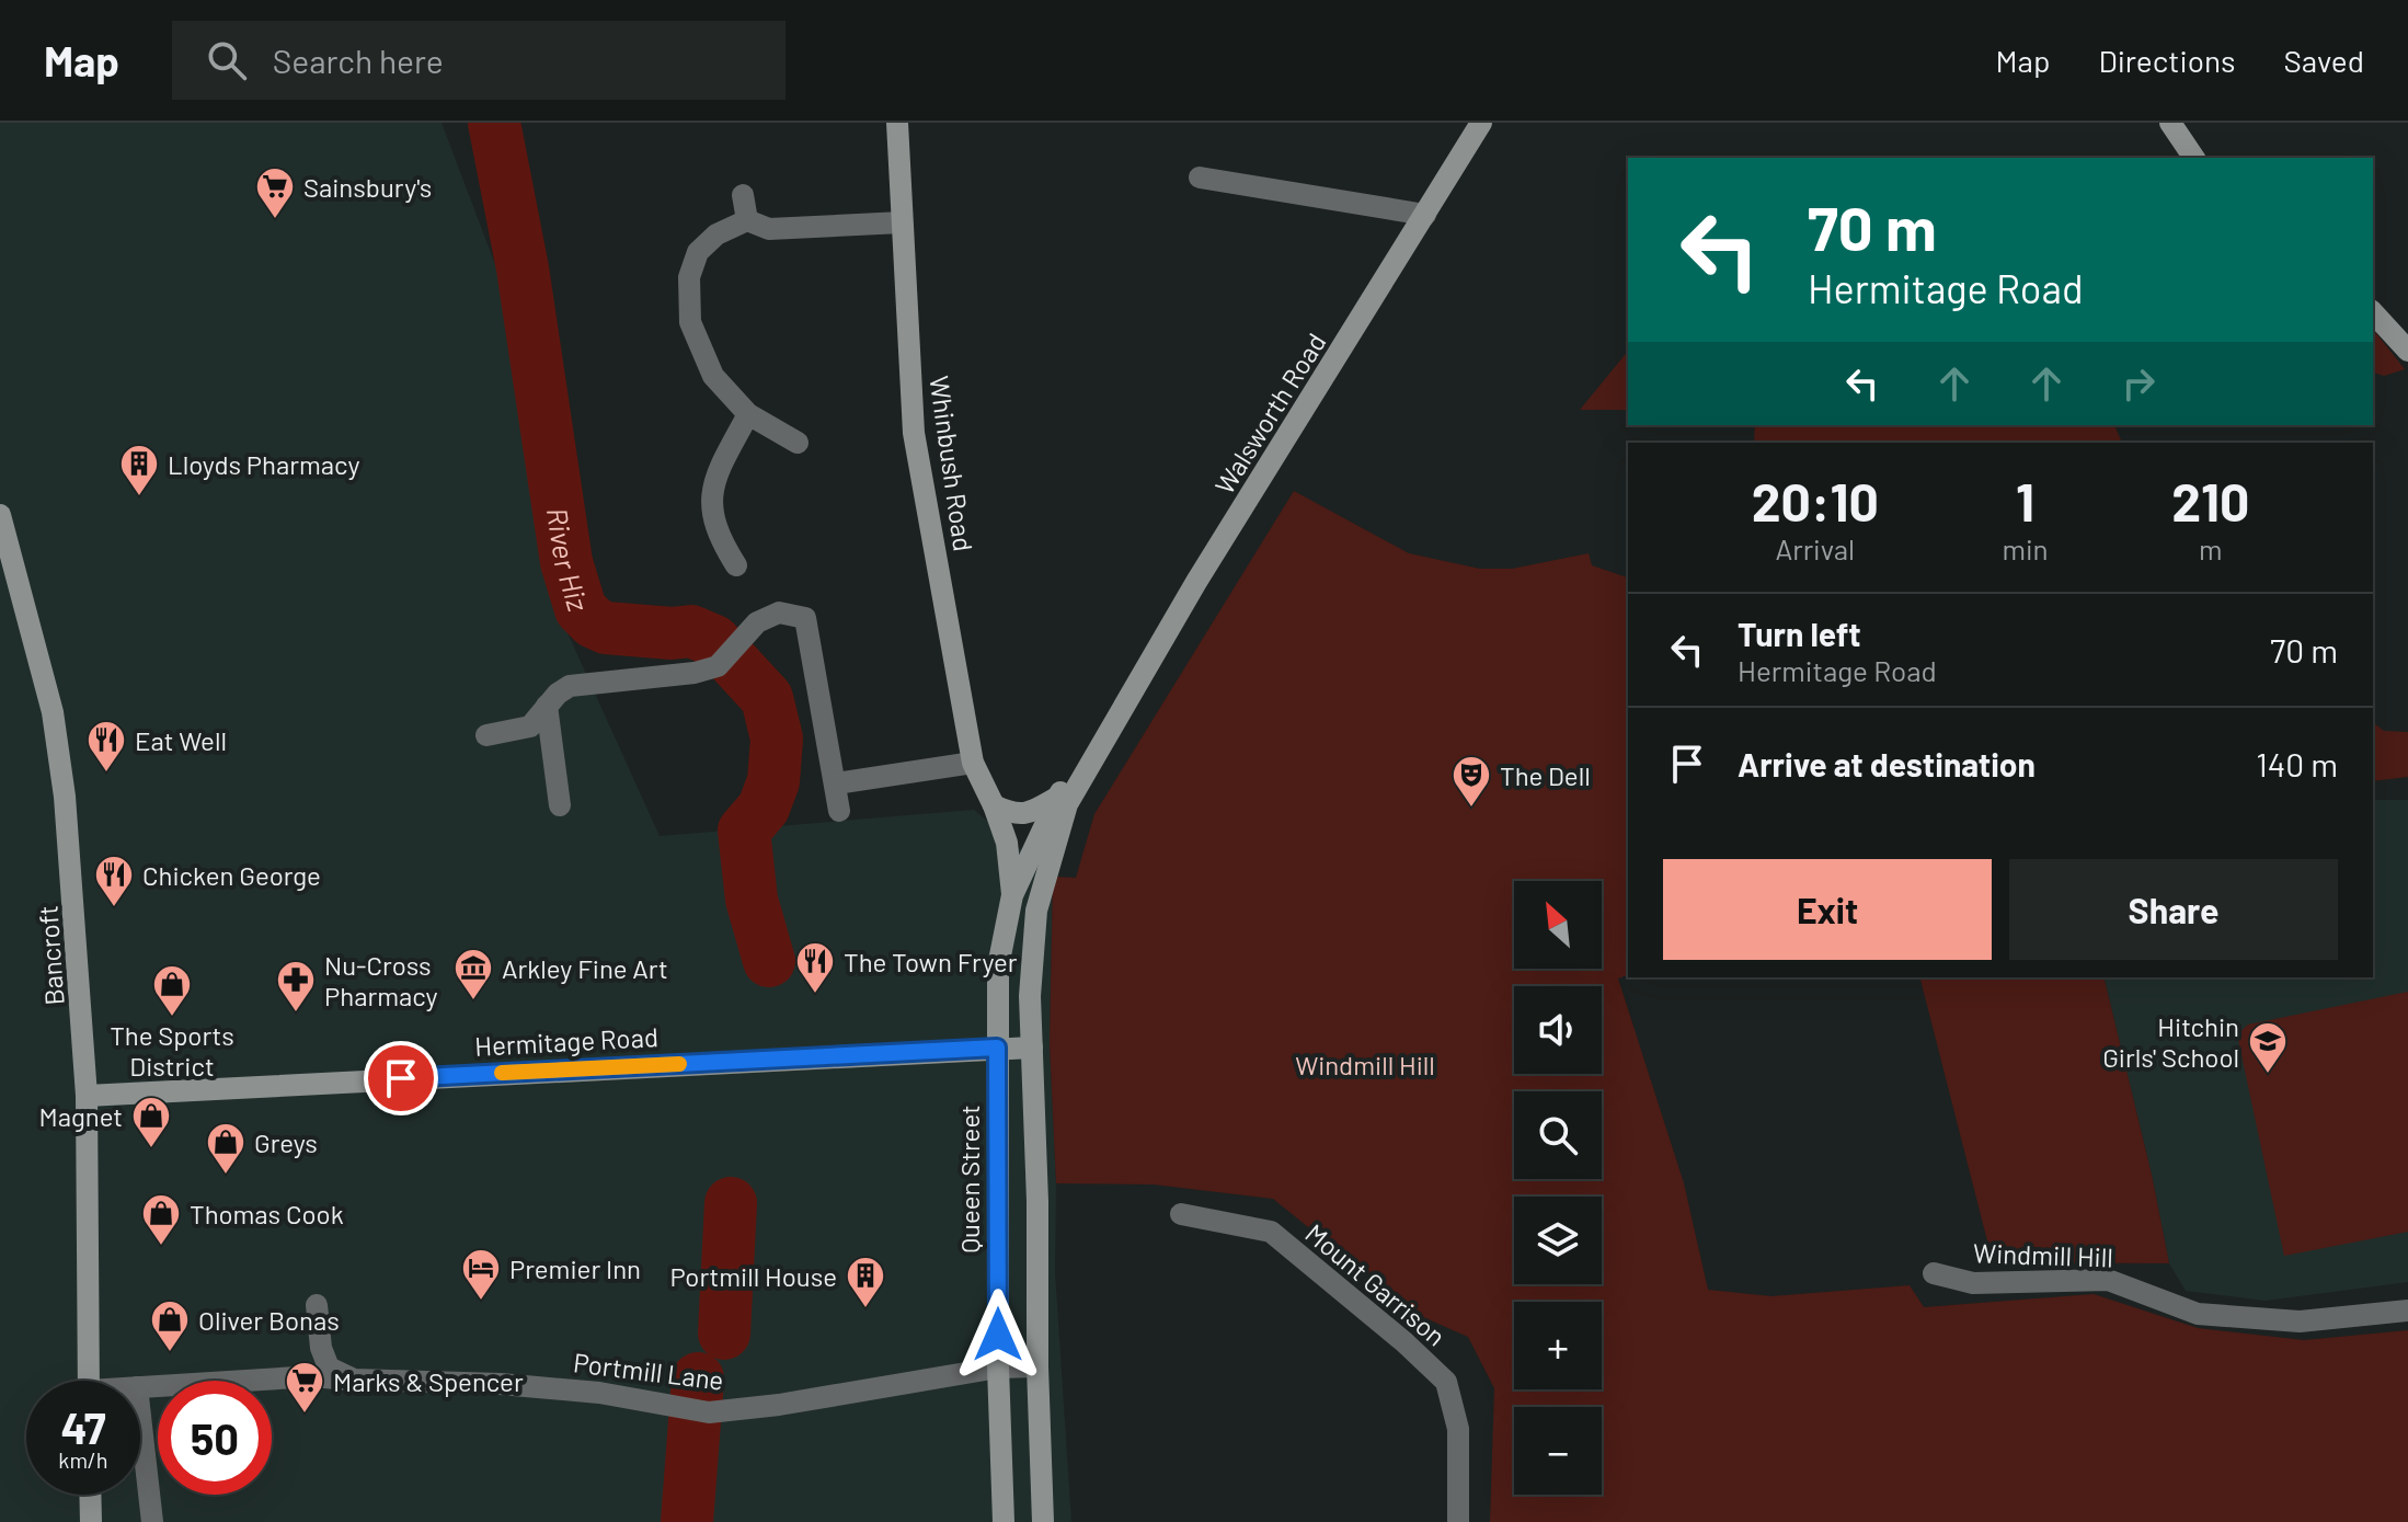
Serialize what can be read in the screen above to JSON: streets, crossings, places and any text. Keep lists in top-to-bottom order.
{
  "streets": {
    "street": [
      "Walsworth Road",
      "Whinbush Road",
      "Bancroft",
      "Hermitage Road",
      "Queen Street",
      "Windmill Hill",
      "Mount Garrison",
      "Portmill Lane"
    ]
  },
  "crossings": [
    ["Walsworth Road", "Whinbush Road"],
    ["Walsworth Road", "Hermitage Road"],
    ["Walsworth Road", "Queen Street"],
    ["Bancroft", "Hermitage Road"],
    ["Hermitage Road", "Queen Street"],
    ["Queen Street", "Portmill Lane"]
  ],
  "water": ["River Hiz"],
  "parks": ["Windmill Hill"],
  "places": {
    "supermarket": ["Sainsbury's", "Marks & Spencer"],
    "building": ["Lloyds Pharmacy", "Portmill House"],
    "restaurant": ["Eat Well", "Chicken George", "The Town Fryer"],
    "theatre": ["The Dell"],
    "museum": ["Arkley Fine Art"],
    "pharmacy": ["Nu-Cross Pharmacy"],
    "shop": [
      "The Sports District",
      "Magnet",
      "Greys",
      "Thomas Cook",
      "Oliver Bonas"
    ],
    "school or university": ["Hitchin Girls' School"],
    "hotel": ["Premier Inn"]
  },
  "north": "top left",
  "page": {
    "header": "Map",
    "search": "Search here",
    "nav": ["Map", "Directions", "Saved"],
    "turn": ["70 m", "Hermitage Road"],
    "eta": [
      "20:10",
      "Arrival",
      "1",
      "min",
      "210",
      "m"
    ],
    "list": [
      {
        "name": "Turn left",
        "note": "Hermitage Road",
        "value": "70 m"
      },
      {
        "name": "Arrive at destination",
        "value": "140 m"
      }
    ],
    "buttons": ["Exit", "Share"],
    "map_buttons": ["+", "−"],
    "speed": "47 km/h",
    "limit": "50"
  }
}
